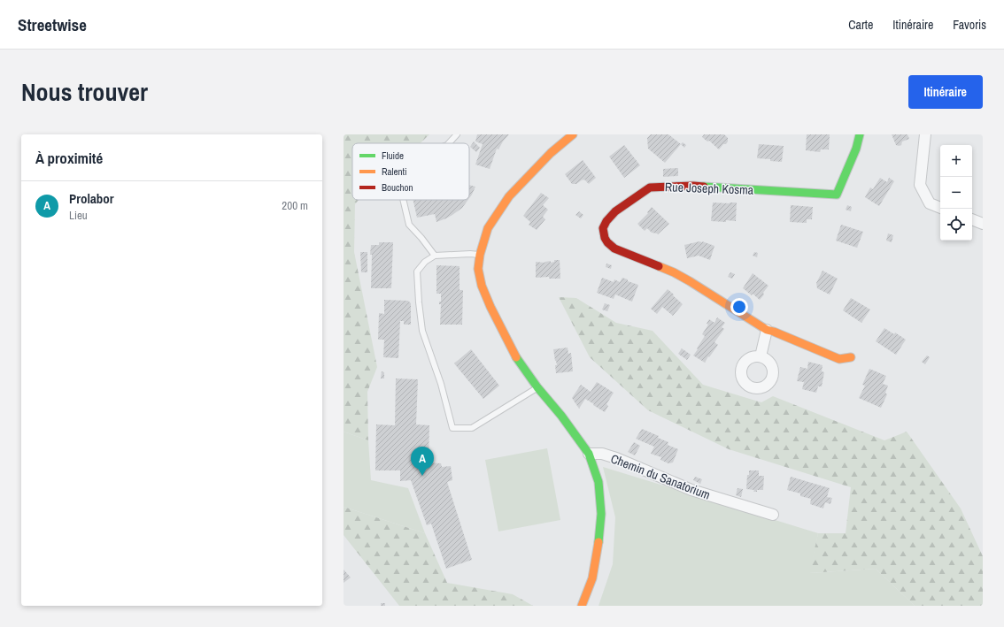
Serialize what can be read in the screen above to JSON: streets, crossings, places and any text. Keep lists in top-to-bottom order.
{
  "streets": {
    "street": ["Rue Joseph Kosma", "Chemin du Sanatorium"]
  },
  "legend": ["Fluide", "Ralenti", "Bouchon"],
  "page": {
    "header": "Streetwise",
    "nav": ["Carte", "Itinéraire", "Favoris"],
    "title": "Nous trouver",
    "buttons": "Itinéraire",
    "heading": "À proximité",
    "map_buttons": ["+", "−"],
    "list": [
      {
        "mark": "A",
        "name": "Prolabor",
        "note": "Lieu",
        "value": "200 m"
      }
    ],
    "pins": "A"
  }
}
